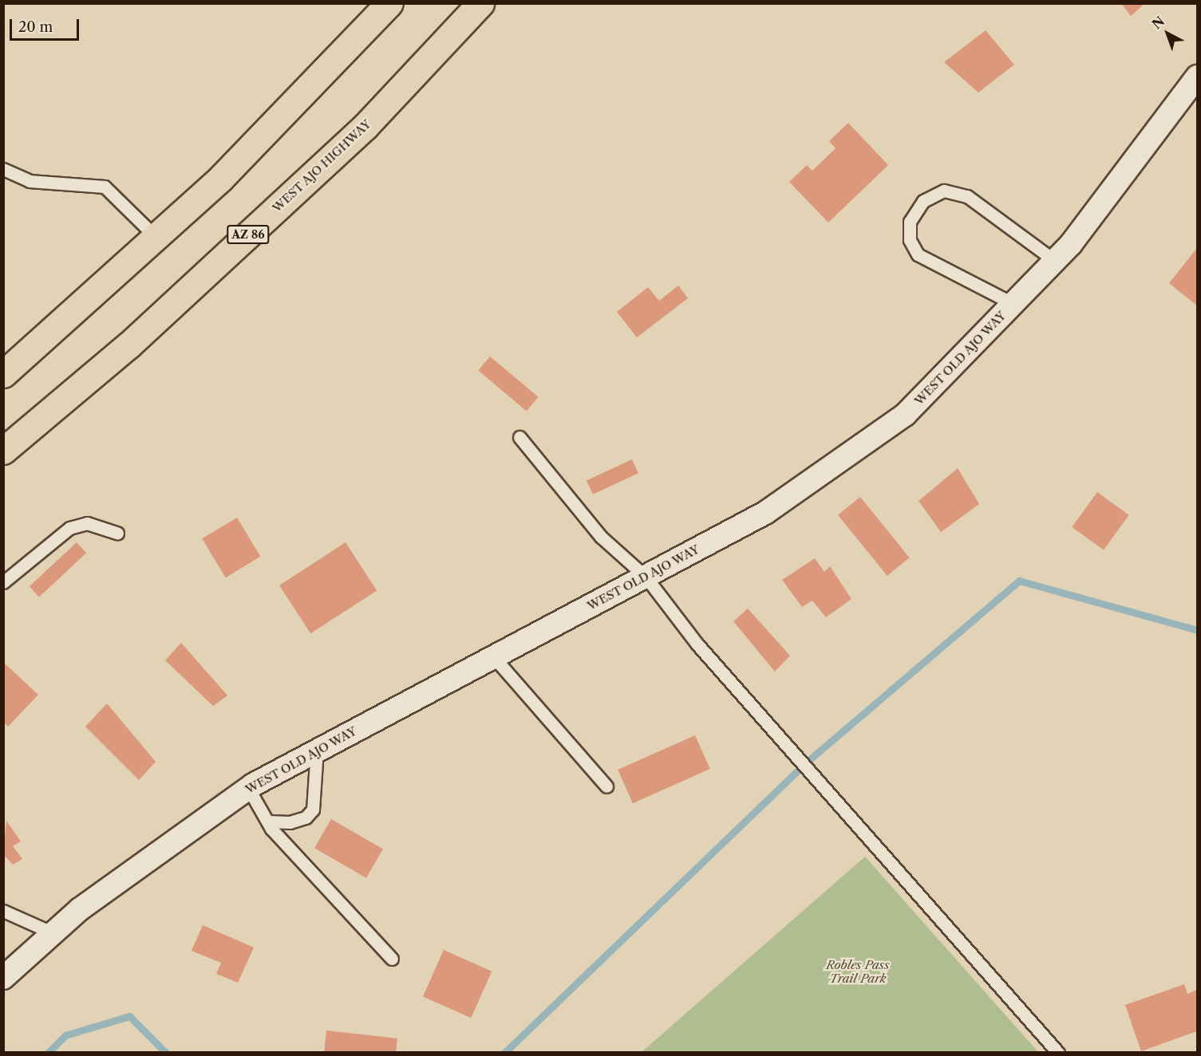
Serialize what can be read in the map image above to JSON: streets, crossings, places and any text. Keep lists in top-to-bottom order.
{
  "streets": {
    "main road": ["WEST AJO HIGHWAY", "AZ 86"],
    "street": ["WEST OLD AJO WAY"]
  },
  "parks": ["Robles Pass Trail Park"],
  "scale_bar": "20 m",
  "north": "top left"
}
